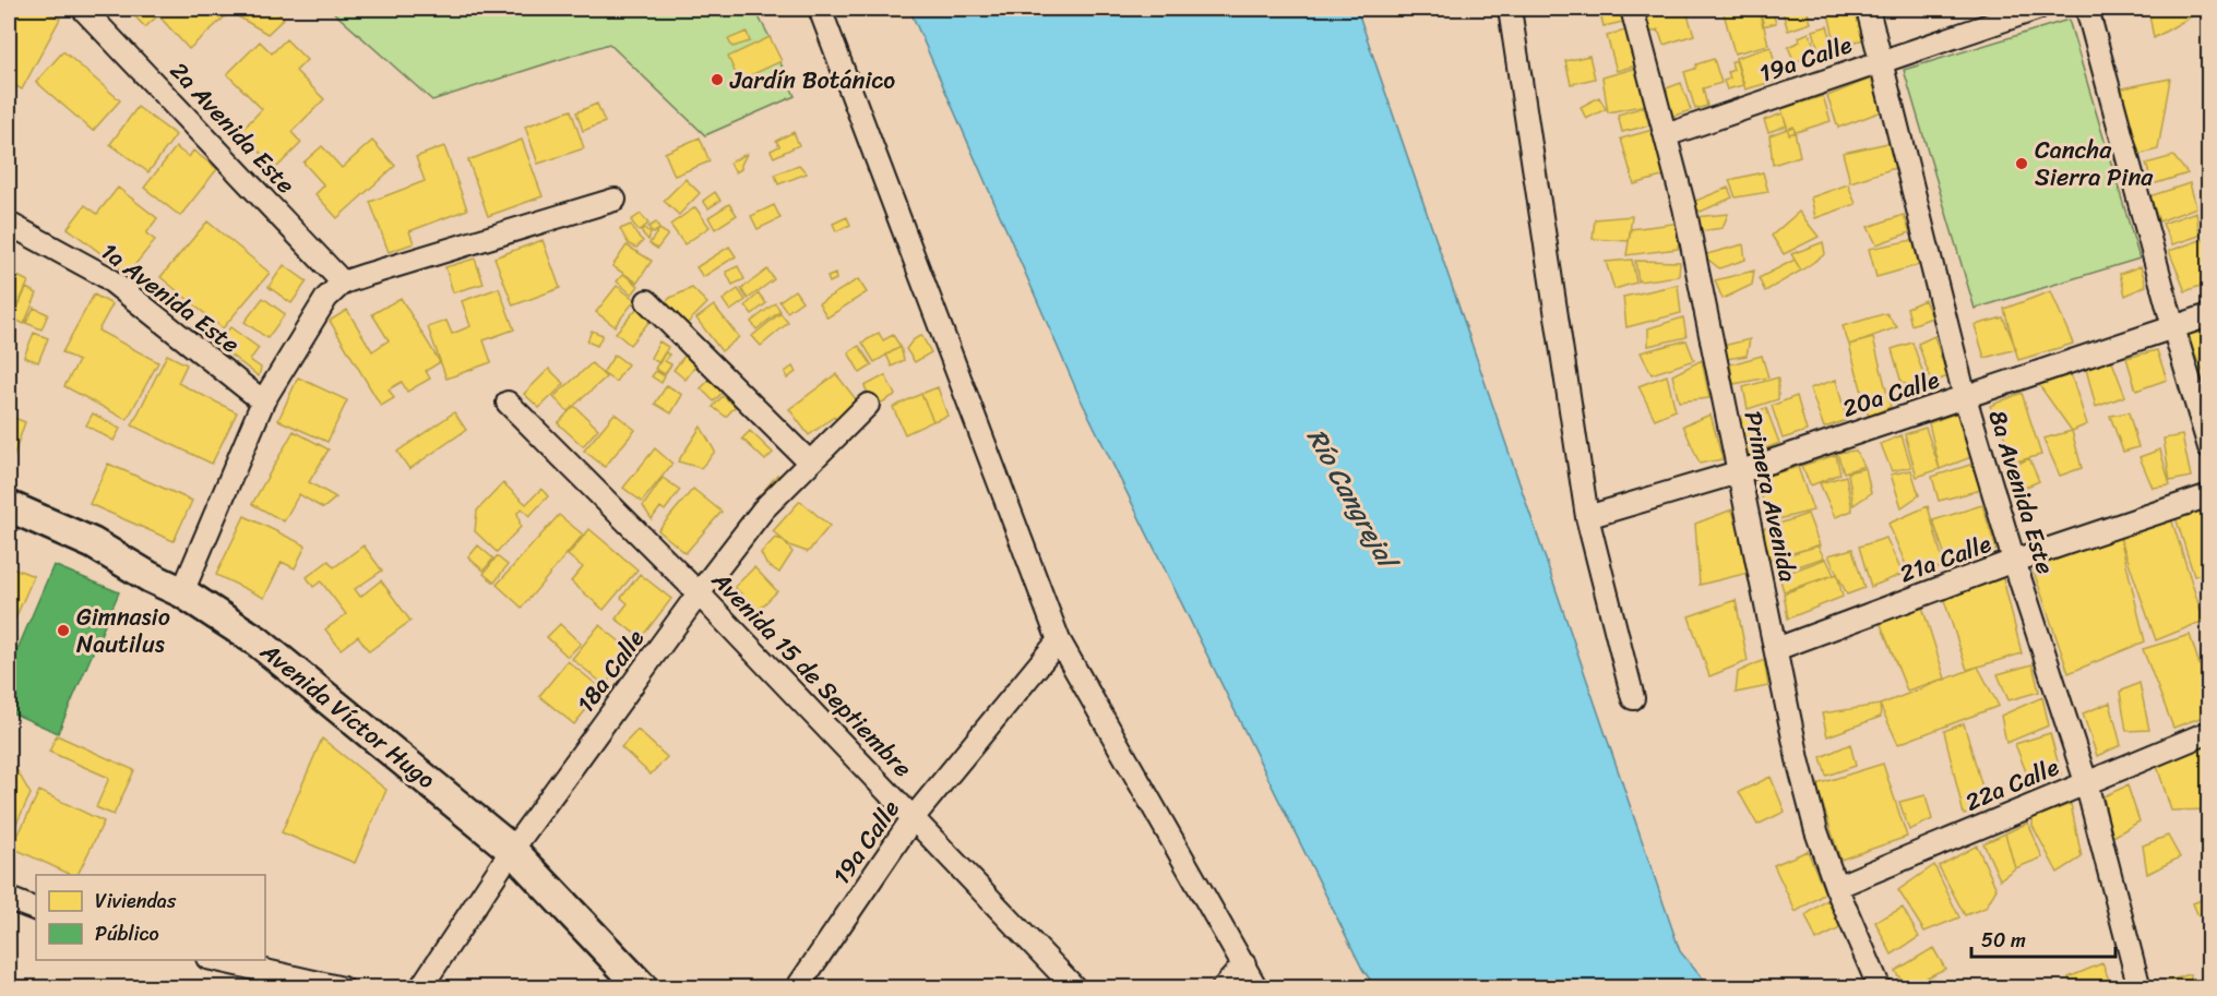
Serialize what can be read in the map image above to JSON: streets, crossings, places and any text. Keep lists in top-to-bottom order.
{
  "streets": {
    "street": [
      "19a Calle",
      "2a Avenida Este",
      "1a Avenida Este",
      "20a Calle",
      "8a Avenida Este",
      "Primera Avenida",
      "21a Calle",
      "18a Calle",
      "Avenida 15 de Septiembre",
      "Avenida Víctor Hugo",
      "22a Calle"
    ]
  },
  "crossings": [
    ["19a Calle", "8a Avenida Este"],
    ["19a Calle", "Primera Avenida"],
    ["19a Calle", "Avenida 15 de Septiembre"],
    ["20a Calle", "8a Avenida Este"],
    ["20a Calle", "Primera Avenida"],
    ["8a Avenida Este", "21a Calle"],
    ["8a Avenida Este", "22a Calle"],
    ["Primera Avenida", "21a Calle"],
    ["Primera Avenida", "22a Calle"],
    ["18a Calle", "Avenida 15 de Septiembre"],
    ["18a Calle", "Avenida Víctor Hugo"]
  ],
  "water": ["Río Cangrejal"],
  "places": ["Jardín Botánico", "Cancha Sierra Pina", "Gimnasio Nautilus"],
  "legend": ["Viviendas", "Público"],
  "scale_bar": "50 m"
}
